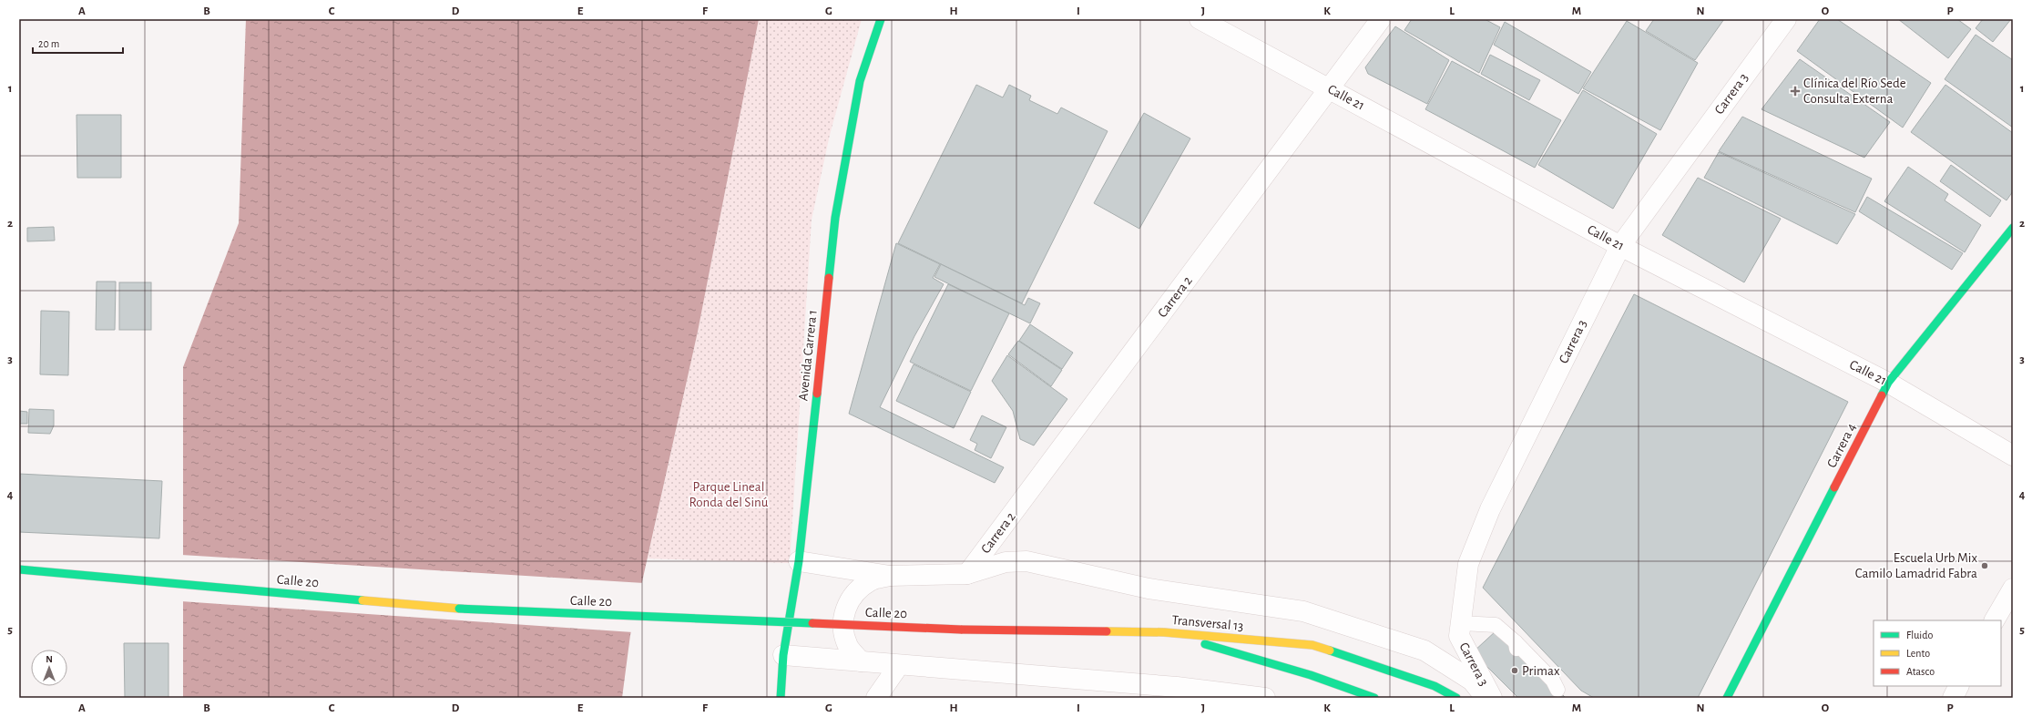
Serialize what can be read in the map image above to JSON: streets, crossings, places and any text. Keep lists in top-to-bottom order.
{
  "streets": {
    "main road": [
      "Avenida Carrera 1",
      "Carrera 4",
      "Calle 20",
      "Transversal 13"
    ],
    "street": ["Carrera 3", "Calle 21", "Carrera 2"]
  },
  "crossings": [
    ["Carrera 3", "Calle 21"],
    ["Calle 21", "Carrera 2"],
    ["Calle 21", "Carrera 4"],
    ["Calle 20", "Transversal 13"]
  ],
  "parks": ["Parque Lineal Ronda del Sinú"],
  "places": {
    "health": ["Clínica del Río Sede Consulta Externa"],
    "other": ["Escuela Urb Mix Camilo Lamadrid Fabra", "Primax"]
  },
  "legend": ["Fluido", "Lento", "Atasco"],
  "scale_bar": "20 m",
  "north": "top",
  "grid": {
    "columns": [
      "A",
      "B",
      "C",
      "D",
      "E",
      "F",
      "G",
      "H",
      "I",
      "J",
      "K",
      "L",
      "M",
      "N",
      "O",
      "P"
    ],
    "rows": [
      "1",
      "2",
      "3",
      "4",
      "5"
    ]
  }
}
